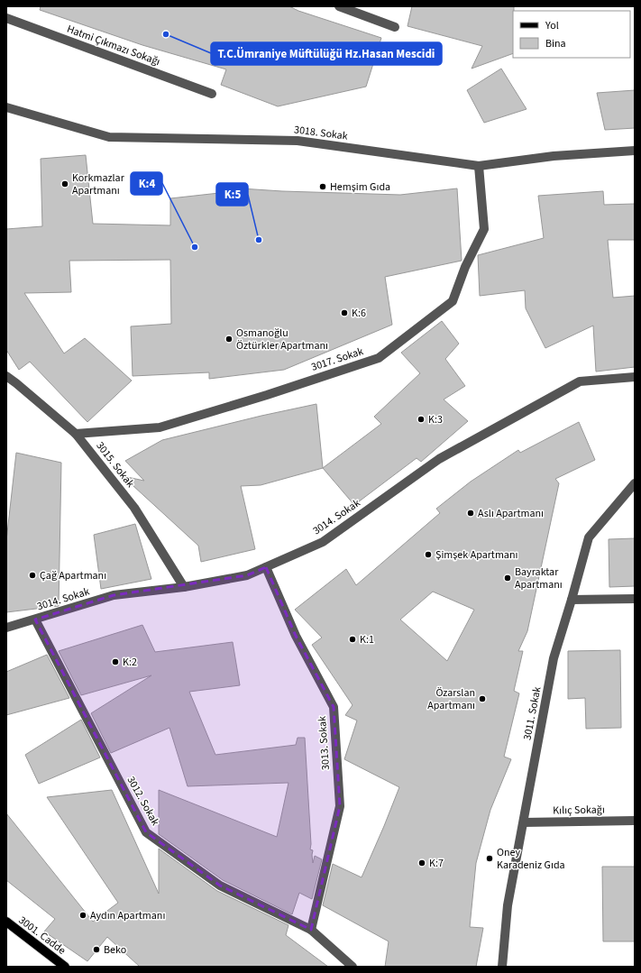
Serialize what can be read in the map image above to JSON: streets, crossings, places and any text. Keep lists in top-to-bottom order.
{
  "streets": {
    "main road": ["3001. Cadde"],
    "street": [
      "Hatmi Çıkmazı Sokağı",
      "3018. Sokak",
      "3017. Sokak",
      "3015. Sokak",
      "3014. Sokak",
      "3011. Sokak",
      "3013. Sokak",
      "3012. Sokak",
      "Kılıç Sokağı"
    ]
  },
  "crossings": [
    ["3018. Sokak", "3017. Sokak"],
    ["3017. Sokak", "3015. Sokak"],
    ["3015. Sokak", "3014. Sokak"],
    ["3014. Sokak", "3013. Sokak"],
    ["3014. Sokak", "3012. Sokak"],
    ["3011. Sokak", "Kılıç Sokağı"],
    ["3013. Sokak", "3012. Sokak"]
  ],
  "places": [
    "T.C.Ümraniye Müftülüğü Hz.Hasan Mescidi",
    "Korkmazlar Apartmanı",
    "Hemşim Gıda",
    "K:5",
    "K:4",
    "K:6",
    "Osmanoğlu Öztürkler Apartmanı",
    "K:3",
    "Aslı Apartmanı",
    "Şimşek Apartmanı",
    "Çağ Apartmanı",
    "Bayraktar Apartmanı",
    "K:1",
    "K:2",
    "Özarslan Apartmanı",
    "Oney Karadeniz Gıda",
    "K:7",
    "Aydın Apartmanı",
    "Beko"
  ],
  "legend": ["Yol", "Bina"]
}
